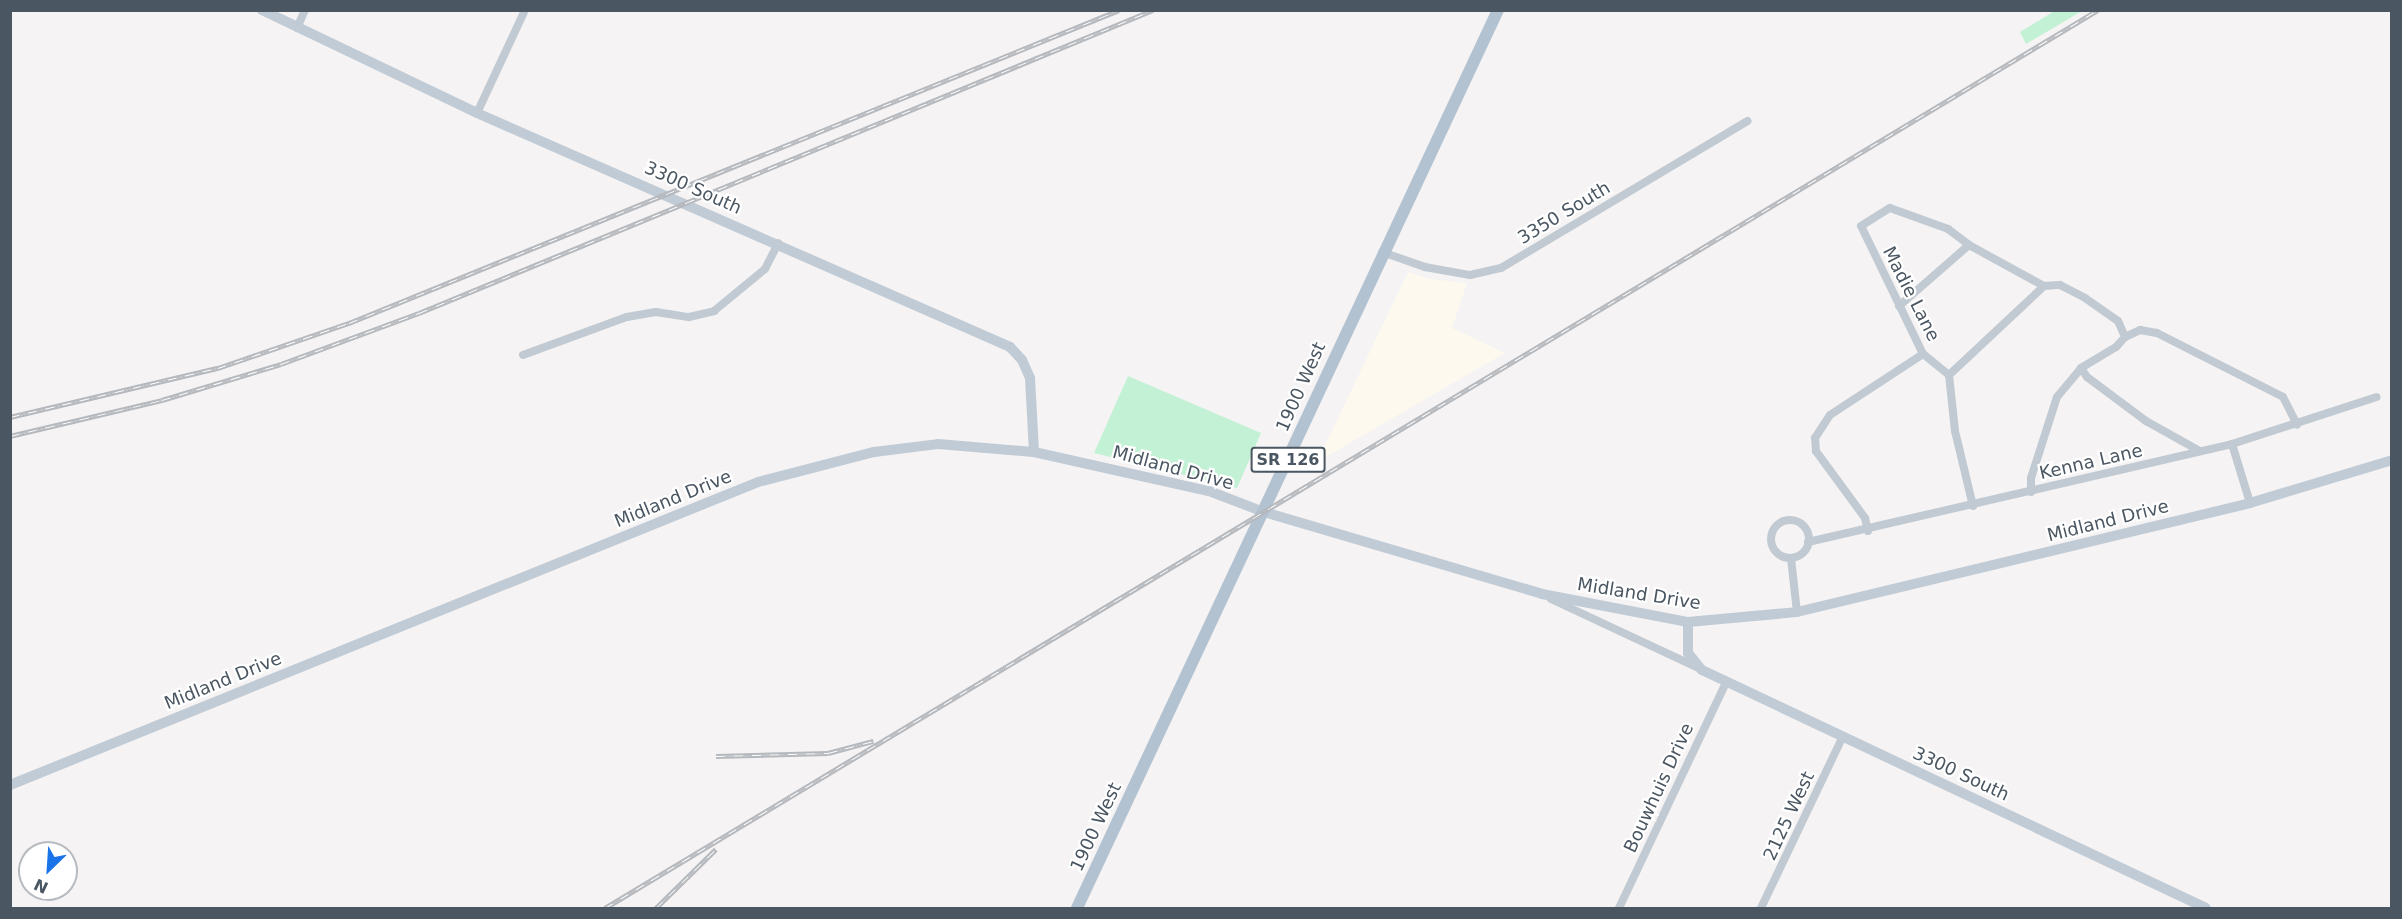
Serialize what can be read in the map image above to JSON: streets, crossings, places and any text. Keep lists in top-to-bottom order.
{
  "streets": {
    "main road": ["1900 West", "SR 126"],
    "street": [
      "3300 South",
      "3350 South",
      "Madie Lane",
      "Kenna Lane",
      "Midland Drive",
      "Bouwhuis Drive",
      "2125 West"
    ]
  },
  "crossings": [
    ["3300 South", "Midland Drive"],
    ["3300 South", "Bouwhuis Drive"],
    ["3300 South", "2125 West"],
    ["3350 South", "1900 West"],
    ["1900 West", "Midland Drive"]
  ],
  "north": "bottom left"
}
